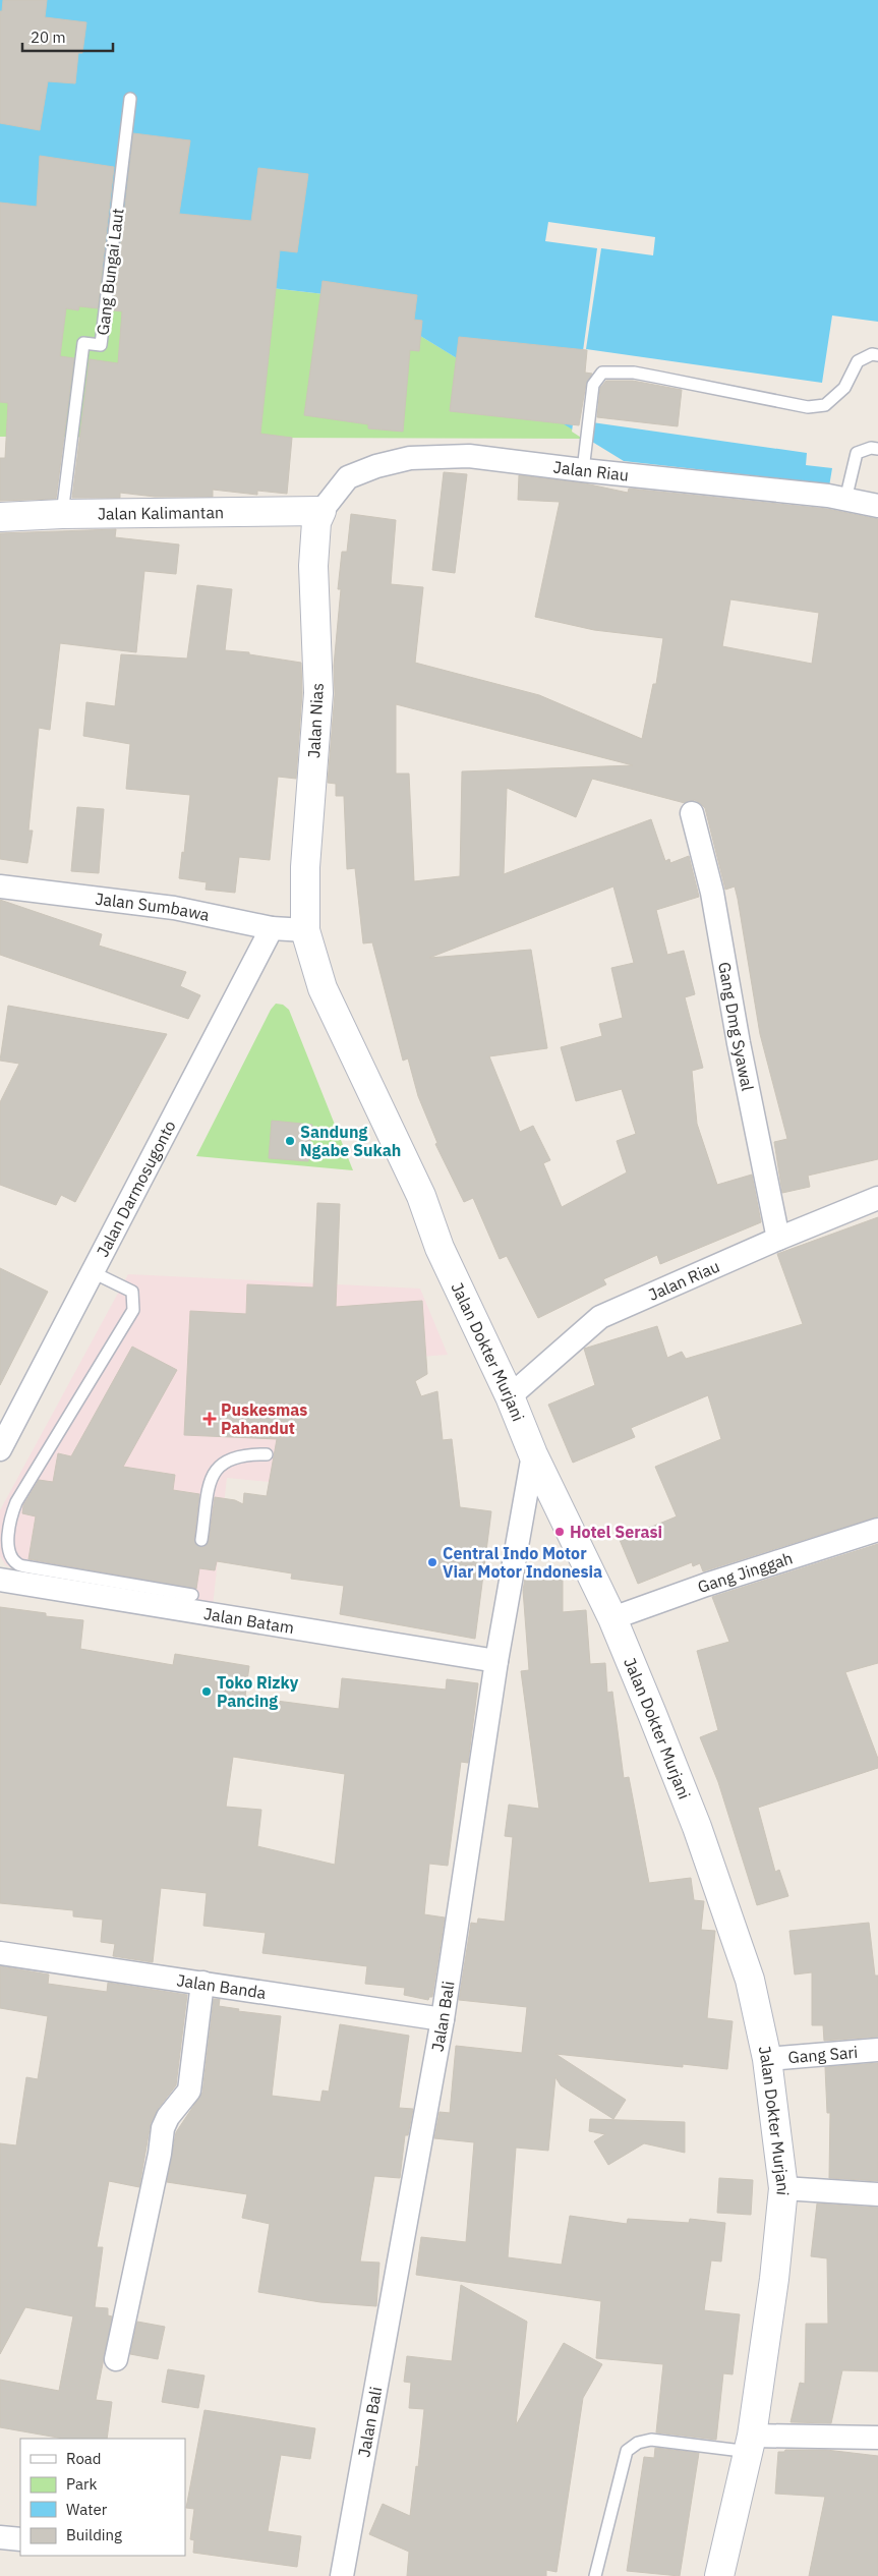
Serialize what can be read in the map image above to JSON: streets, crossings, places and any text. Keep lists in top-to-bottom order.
{
  "streets": {
    "street": [
      "Jalan Riau",
      "Jalan Kalimantan",
      "Jalan Nias",
      "Jalan Sumbawa",
      "Gang Dmg Syawal",
      "Jalan Darmosugonto",
      "Jalan Dokter Murjani",
      "Gang Jinggah",
      "Jalan Batam",
      "Jalan Banda",
      "Jalan Bali",
      "Gang Sari"
    ],
    "lane": ["Gang Bungai Laut"]
  },
  "crossings": [
    ["Gang Bungai Laut", "Jalan Kalimantan"],
    ["Jalan Riau", "Jalan Kalimantan"],
    ["Jalan Riau", "Jalan Nias"],
    ["Jalan Riau", "Gang Dmg Syawal"],
    ["Jalan Riau", "Jalan Dokter Murjani"],
    ["Jalan Kalimantan", "Jalan Nias"],
    ["Jalan Nias", "Jalan Sumbawa"],
    ["Jalan Nias", "Jalan Dokter Murjani"],
    ["Jalan Sumbawa", "Jalan Darmosugonto"],
    ["Jalan Sumbawa", "Jalan Dokter Murjani"],
    ["Jalan Dokter Murjani", "Gang Jinggah"],
    ["Jalan Dokter Murjani", "Jalan Bali"],
    ["Jalan Dokter Murjani", "Gang Sari"],
    ["Jalan Batam", "Jalan Bali"],
    ["Jalan Banda", "Jalan Bali"]
  ],
  "places": {
    "other": [
      "Sandung Ngabe Sukah",
      "Hotel Serasi",
      "Central Indo Motor Viar Motor Indonesia",
      "Toko Rizky Pancing"
    ],
    "health": ["Puskesmas Pahandut"]
  },
  "legend": [
    "Road",
    "Park",
    "Water",
    "Building"
  ],
  "scale_bar": "20 m"
}
